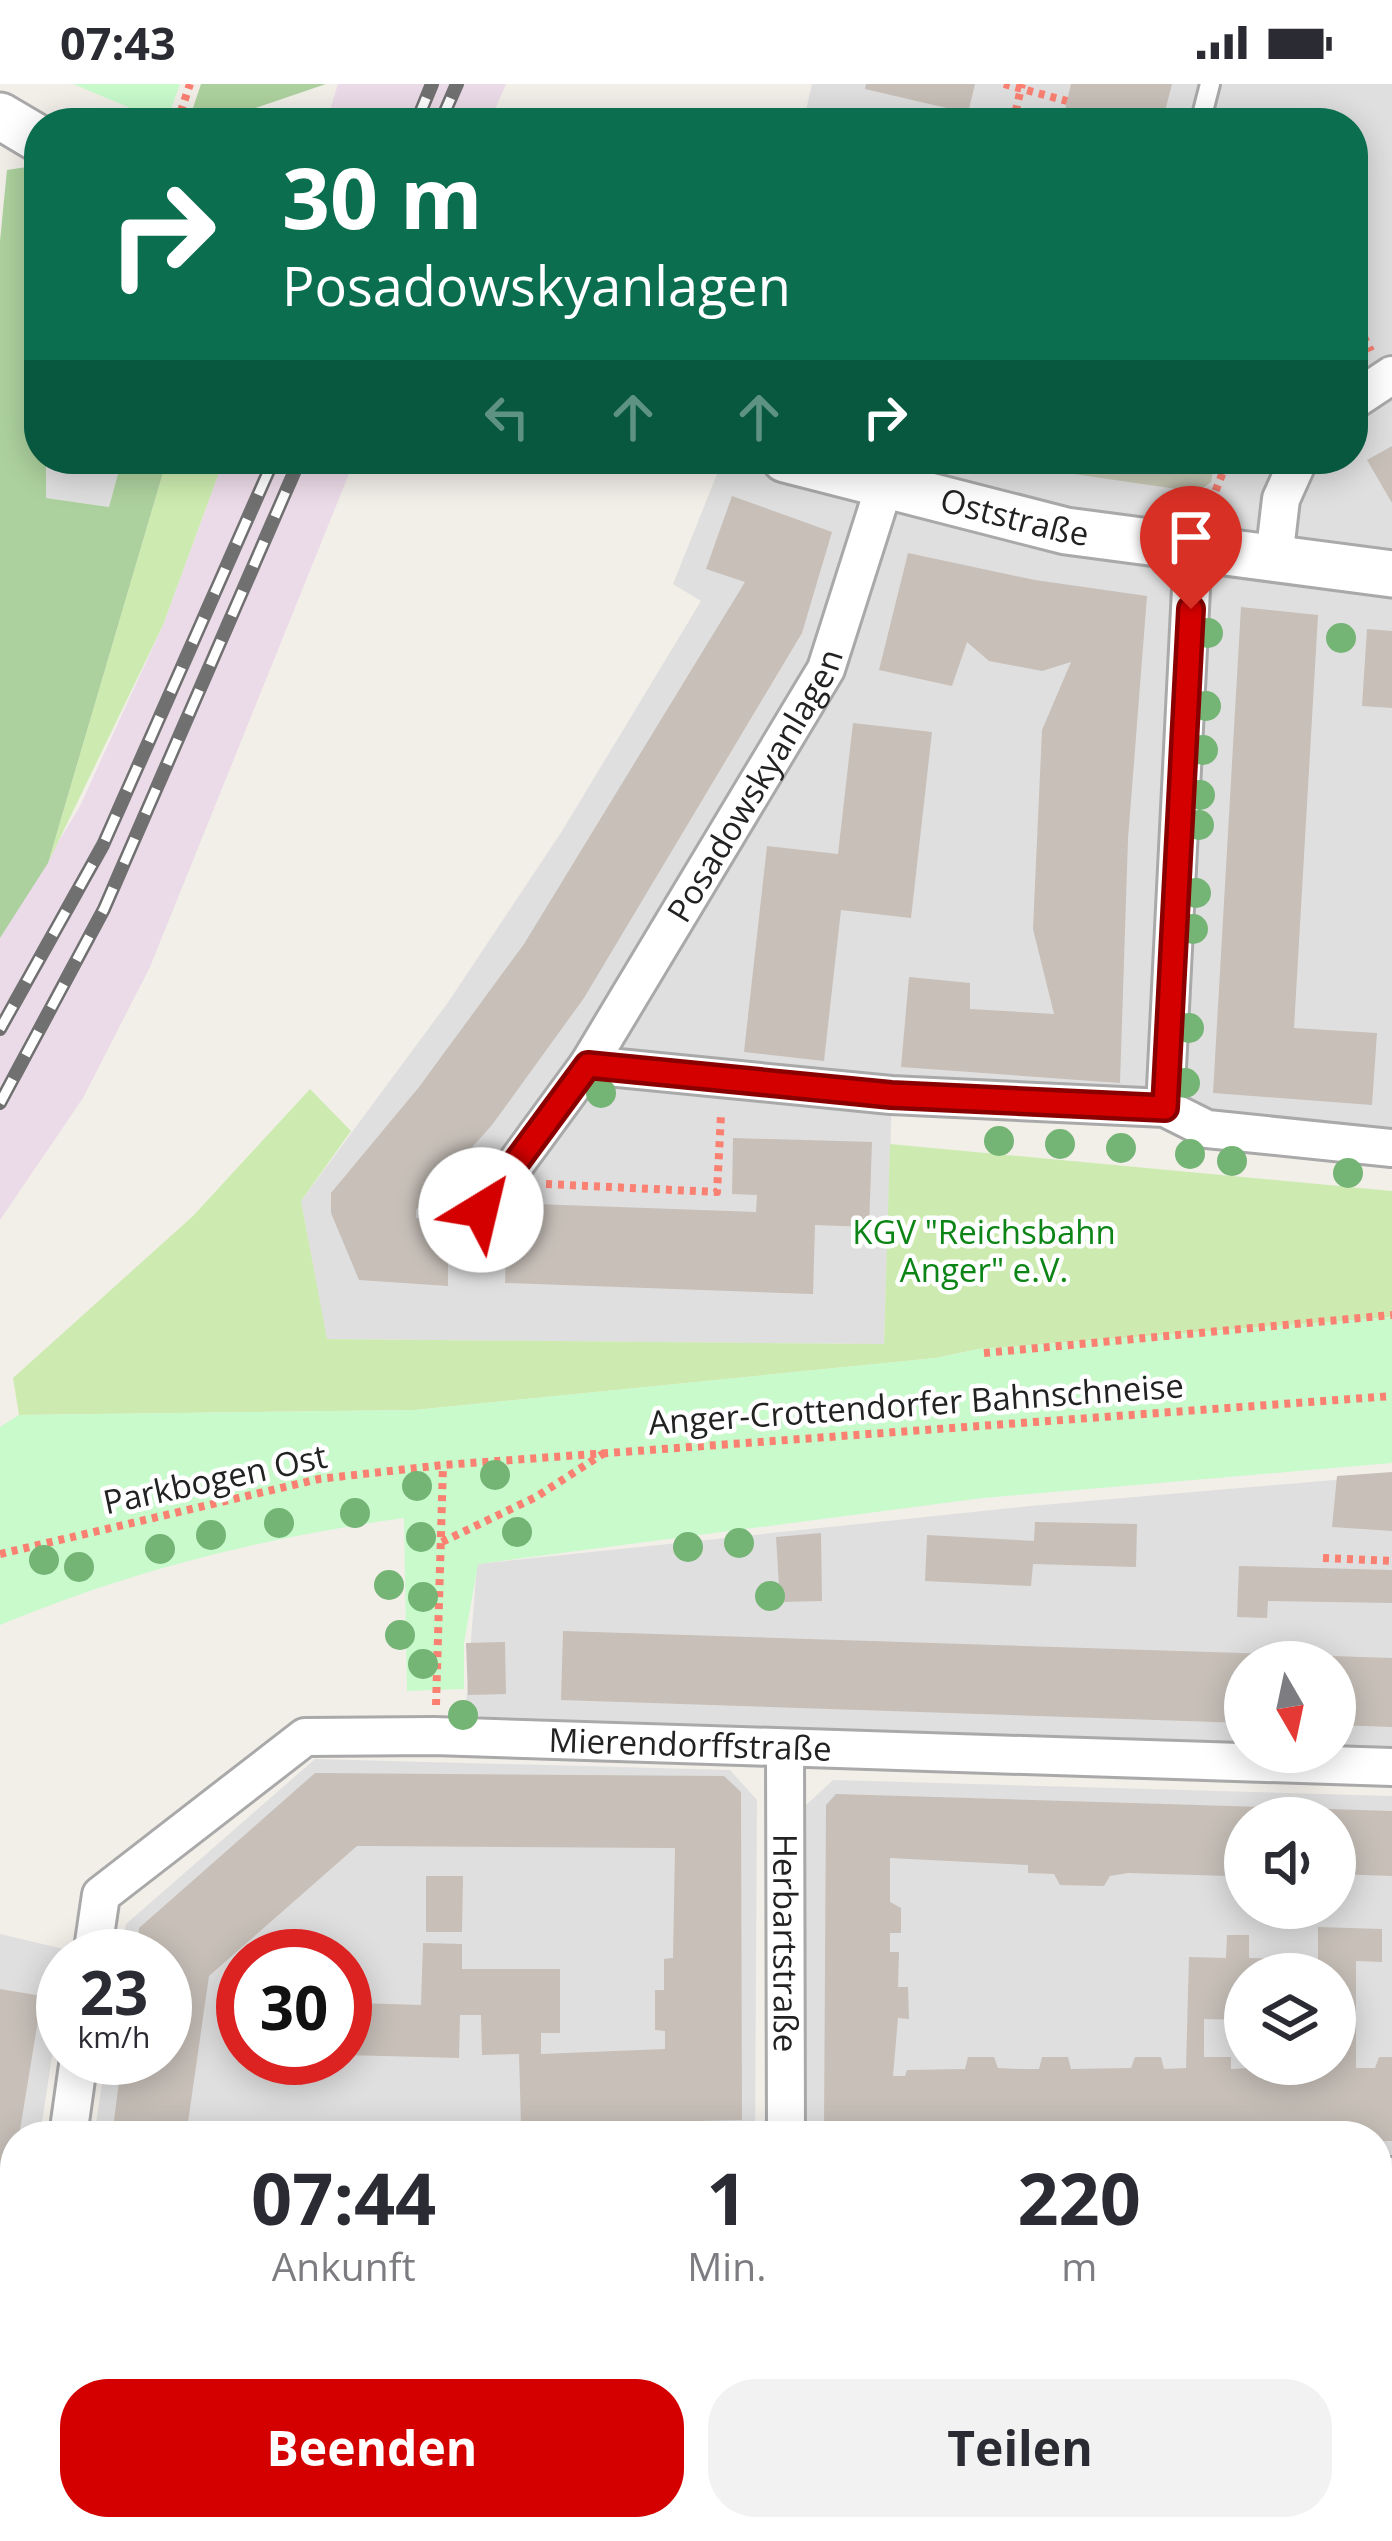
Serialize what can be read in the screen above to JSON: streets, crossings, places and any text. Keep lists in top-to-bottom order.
{
  "streets": {
    "street": [
      "Oststraße",
      "Posadowskyanlagen",
      "Mierendorffstraße",
      "Herbartstraße"
    ],
    "path": ["Anger-Crottendorfer Bahnschneise", "Parkbogen Ost"]
  },
  "crossings": [
    ["Oststraße", "Posadowskyanlagen"],
    ["Anger-Crottendorfer Bahnschneise", "Parkbogen Ost"],
    ["Mierendorffstraße", "Herbartstraße"]
  ],
  "parks": ["KGV \"Reichsbahn Anger\" e.V."],
  "north": "bottom",
  "page": {
    "status": "07:43",
    "turn": ["30 m", "Posadowskyanlagen"],
    "speed": "23 km/h",
    "limit": "30",
    "eta": [
      "07:44",
      "Ankunft",
      "1",
      "Min.",
      "220",
      "m"
    ],
    "buttons": ["Beenden", "Teilen"]
  }
}
